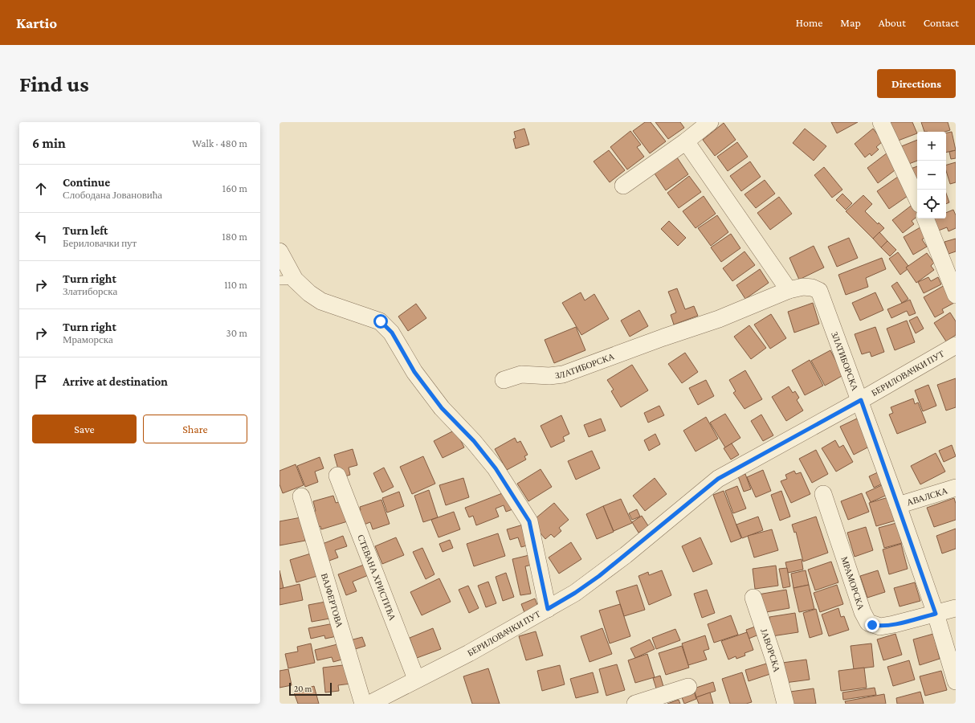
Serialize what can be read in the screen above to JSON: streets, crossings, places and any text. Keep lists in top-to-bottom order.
{
  "streets": {
    "street": [
      "ЗЛАТИБОРСКА",
      "БЕРИЛОВАЧКИ ПУТ",
      "АВАЛСКА",
      "СТЕВАНА ХРИСТИЋА",
      "МРАМОРСКА",
      "ВАЈФЕРТОВА",
      "ЈАВОРСКА"
    ]
  },
  "crossings": [
    ["ЗЛАТИБОРСКА", "БЕРИЛОВАЧКИ ПУТ"],
    ["ЗЛАТИБОРСКА", "АВАЛСКА"],
    ["ЗЛАТИБОРСКА", "МРАМОРСКА"],
    ["БЕРИЛОВАЧКИ ПУТ", "СТЕВАНА ХРИСТИЋА"]
  ],
  "scale_bar": "20 m",
  "page": {
    "header": "Kartio",
    "nav": [
      "Home",
      "Map",
      "About",
      "Contact"
    ],
    "buttons": [
      "Directions",
      ["Save", "Share"]
    ],
    "title": "Find us",
    "heading": ["6 min", "Walk · 480 m"],
    "map_buttons": ["+", "−"],
    "list": [
      ["Continue", "Слободана Јовановића", "160 m"],
      ["Turn left", "Бериловачки пут", "180 m"],
      ["Turn right", "Златиборска", "110 m"],
      ["Turn right", "Мраморска", "30 m"],
      "Arrive at destination"
    ],
    "scale": "20 m"
  }
}
